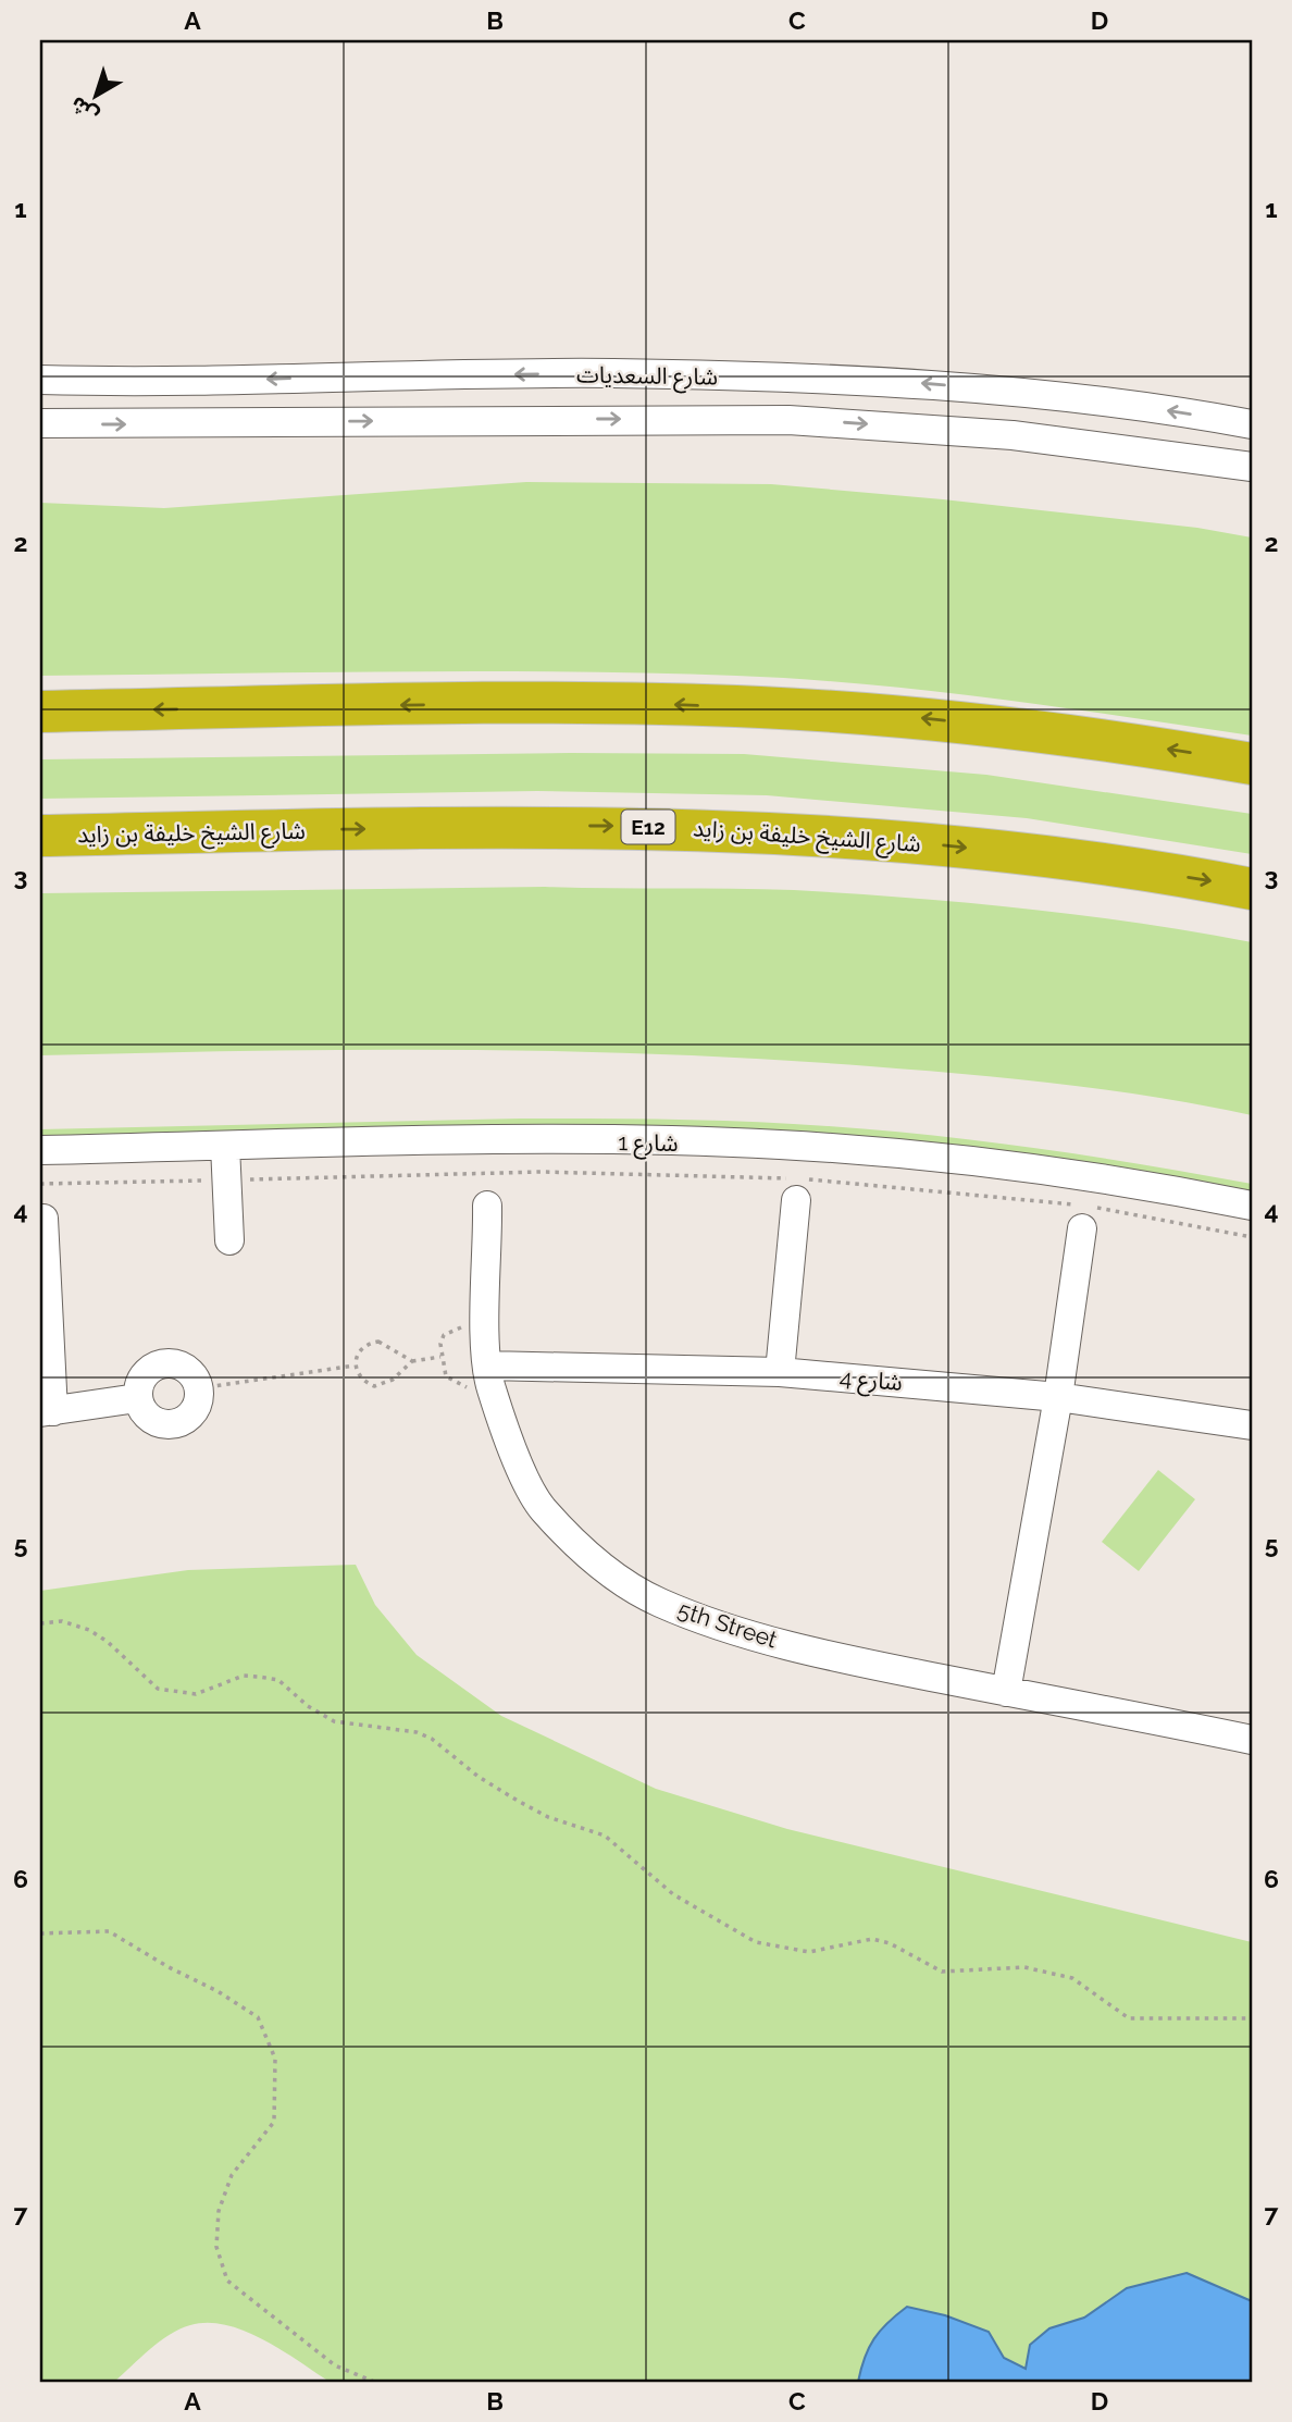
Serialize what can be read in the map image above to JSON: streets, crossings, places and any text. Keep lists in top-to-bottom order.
{
  "streets": {
    "highway": ["E12", "شارع الشيخ خليفة بن زايد"],
    "street": [
      "شارع السعديات",
      "شارع 1",
      "شارع 4",
      "5th Street"
    ]
  },
  "crossings": [
    ["شارع 4", "5th Street"]
  ],
  "north": "bottom left",
  "grid": {
    "columns": [
      "A",
      "B",
      "C",
      "D"
    ],
    "rows": [
      "1",
      "2",
      "3",
      "4",
      "5",
      "6",
      "7"
    ]
  }
}
